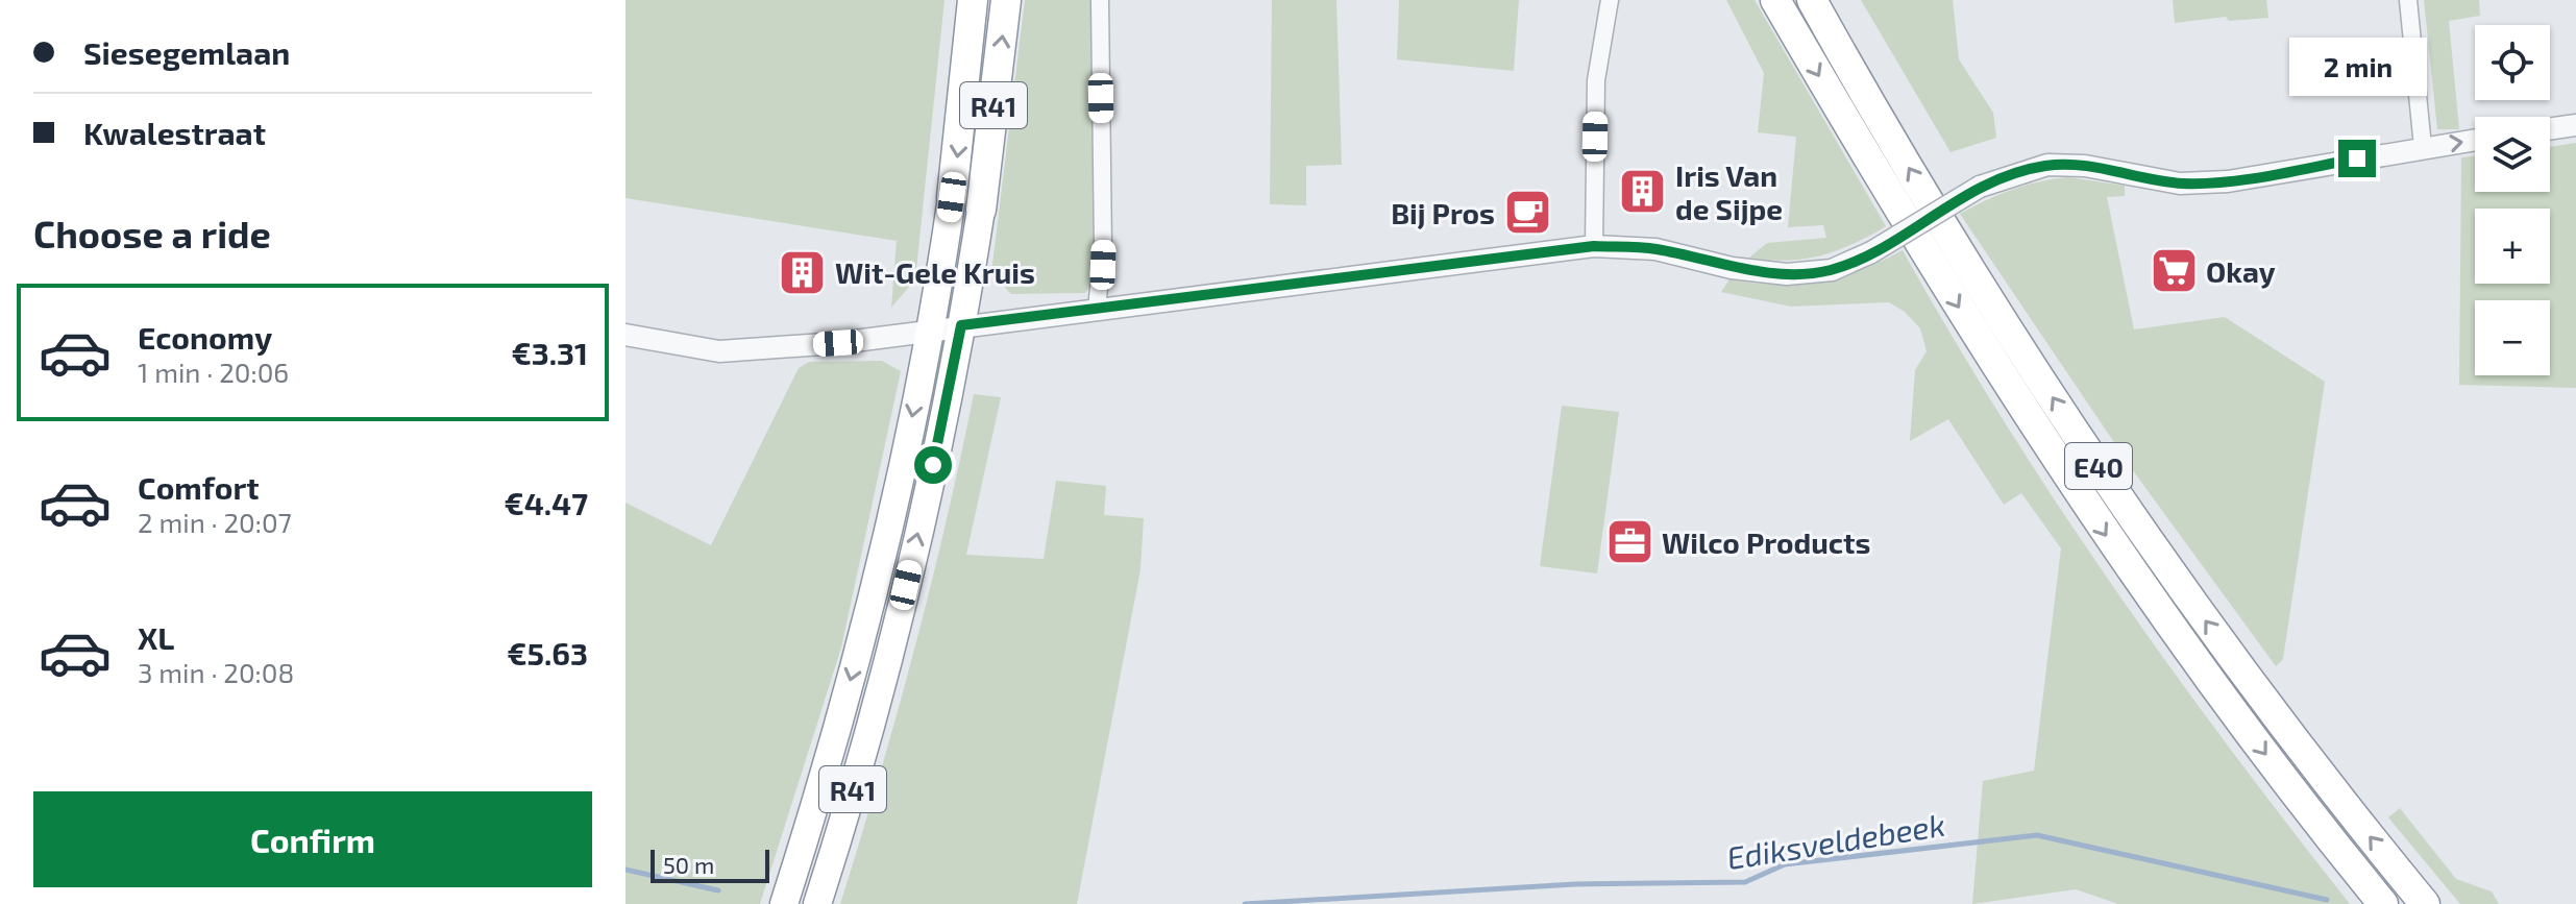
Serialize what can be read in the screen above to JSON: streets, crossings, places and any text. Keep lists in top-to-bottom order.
{
  "streets": {
    "highway": ["R41", "E40"]
  },
  "water": ["Ediksveldebeek"],
  "places": {
    "building": ["Iris Van de Sijpe", "Wit-Gele Kruis"],
    "cafe": ["Bij Pros"],
    "supermarket": ["Okay"],
    "office": ["Wilco Products"]
  },
  "scale_bar": "50 m",
  "page": {
    "banner": ["Siesegemlaan", "Kwalestraat"],
    "map_buttons": ["+", "−"],
    "bubble": "2 min",
    "heading": "Choose a ride",
    "list": [
      {
        "name": "Economy",
        "note": "1 min · 20:06",
        "value": "€3.31"
      },
      {
        "name": "Comfort",
        "note": "2 min · 20:07",
        "value": "€4.47"
      },
      {
        "name": "XL",
        "note": "3 min · 20:08",
        "value": "€5.63"
      }
    ],
    "buttons": "Confirm",
    "scale": "50 m"
  }
}
